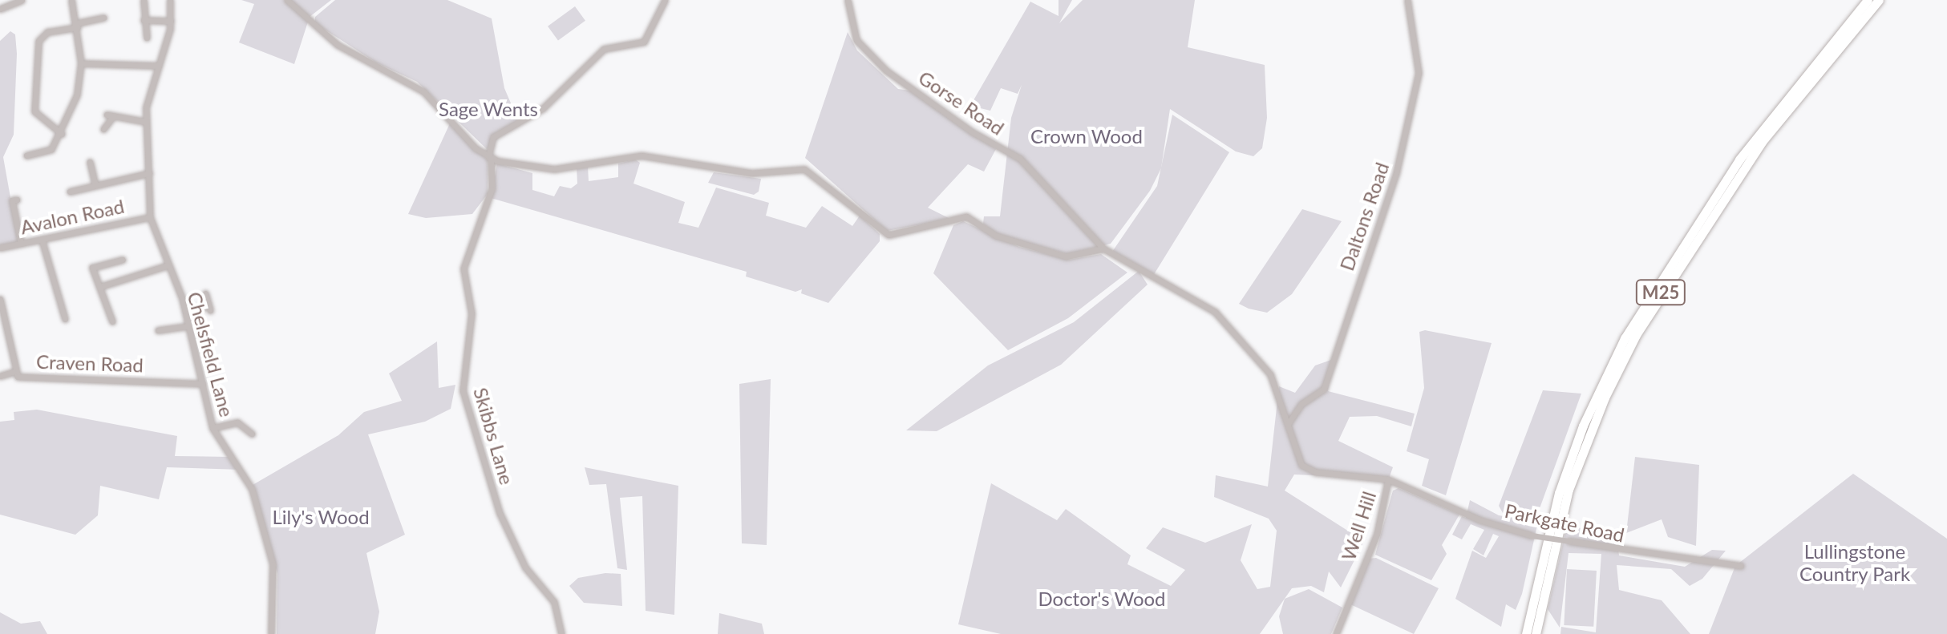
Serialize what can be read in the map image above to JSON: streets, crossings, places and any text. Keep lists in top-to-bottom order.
{
  "streets": {
    "highway": ["M25"],
    "street": [
      "Gorse Road",
      "Avalon Road",
      "Daltons Road",
      "Chelsfield Lane",
      "Craven Road",
      "Skibbs Lane",
      "Parkgate Road",
      "Well Hill"
    ]
  },
  "crossings": [
    ["Gorse Road", "Daltons Road"],
    ["Gorse Road", "Well Hill"],
    ["Avalon Road", "Chelsfield Lane"],
    ["Daltons Road", "Well Hill"],
    ["Chelsfield Lane", "Craven Road"],
    ["Parkgate Road", "Well Hill"]
  ],
  "parks": [
    "Sage Wents",
    "Crown Wood",
    "Lily's Wood",
    "Lullingstone Country Park",
    "Doctor's Wood"
  ]
}
